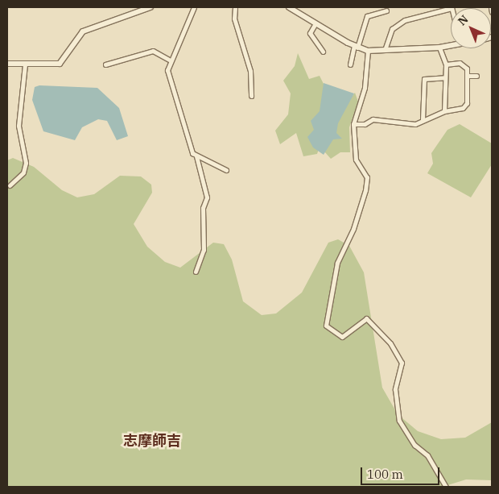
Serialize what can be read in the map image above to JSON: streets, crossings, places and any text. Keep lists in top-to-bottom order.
{
  "districts": ["志摩師吉"],
  "scale_bar": "100 m",
  "north": "top left"
}
